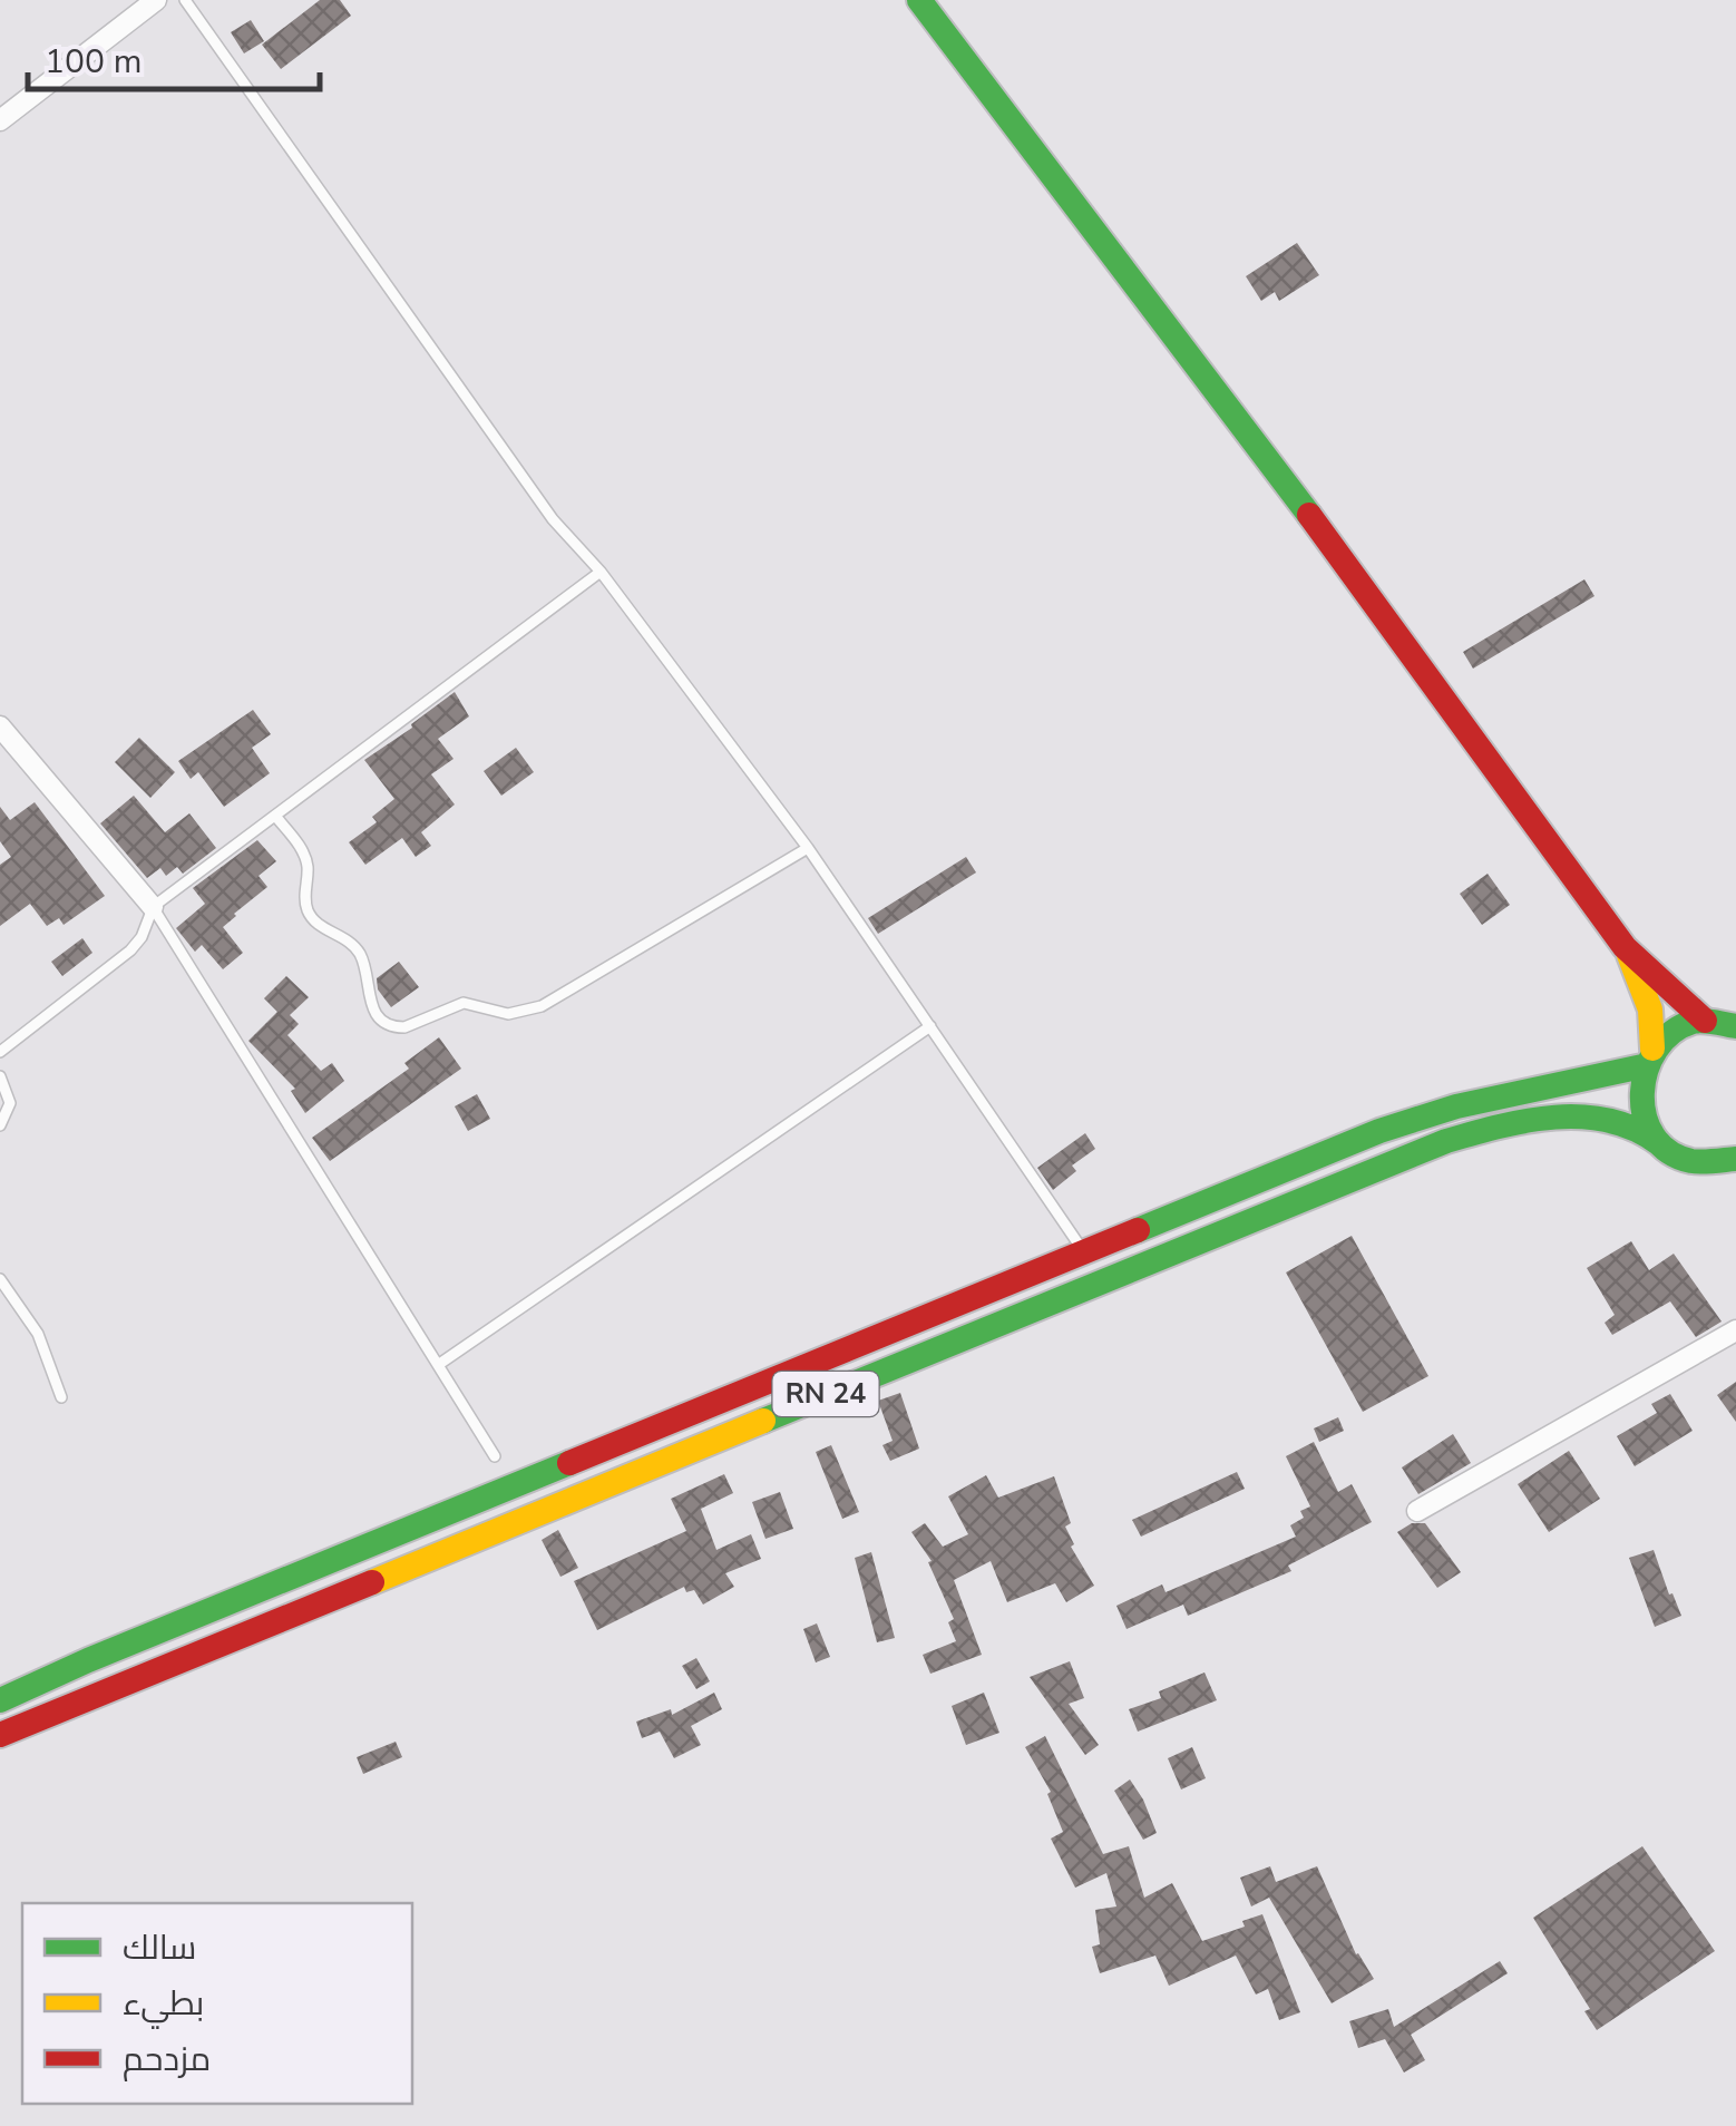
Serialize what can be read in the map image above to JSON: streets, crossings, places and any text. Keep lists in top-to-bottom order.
{
  "streets": {
    "main road": ["RN 24"]
  },
  "legend": ["سالك", "بطيء", "مزدحم"],
  "scale_bar": "100 m"
}
